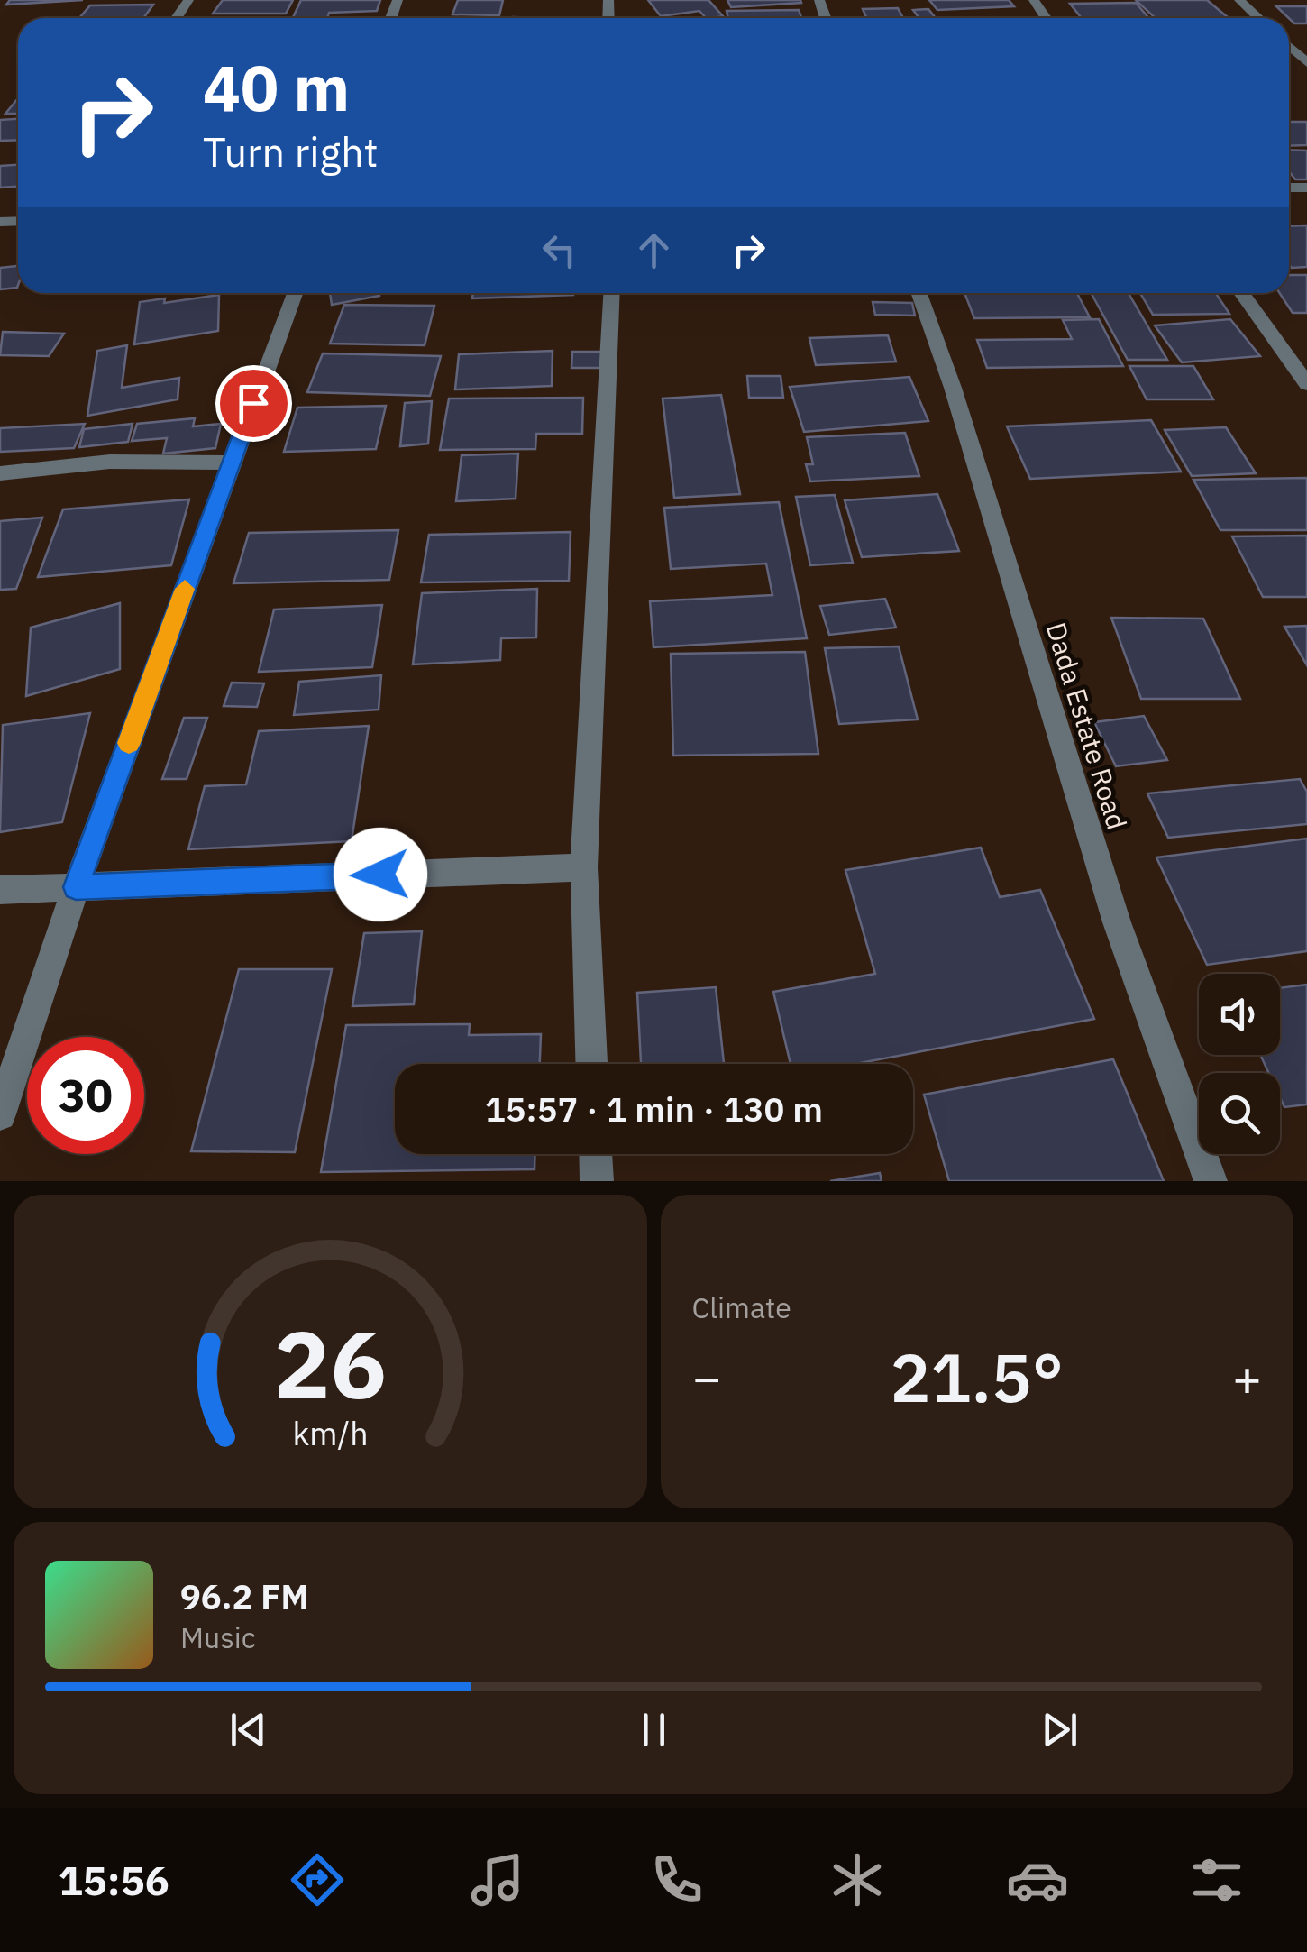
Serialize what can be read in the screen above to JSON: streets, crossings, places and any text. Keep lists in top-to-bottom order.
{
  "streets": {
    "street": ["Dada Estate Road"]
  },
  "page": {
    "turn": ["40 m", "Turn right"],
    "limit": "30",
    "trip": "15:57 · 1 min · 130 m",
    "tile": "Climate",
    "heat": ["−", "21.5°", "+"],
    "song": ["96.2 FM", "Music"],
    "tabs": "15:56",
    "gauge": ["26", "km/h"]
  }
}
